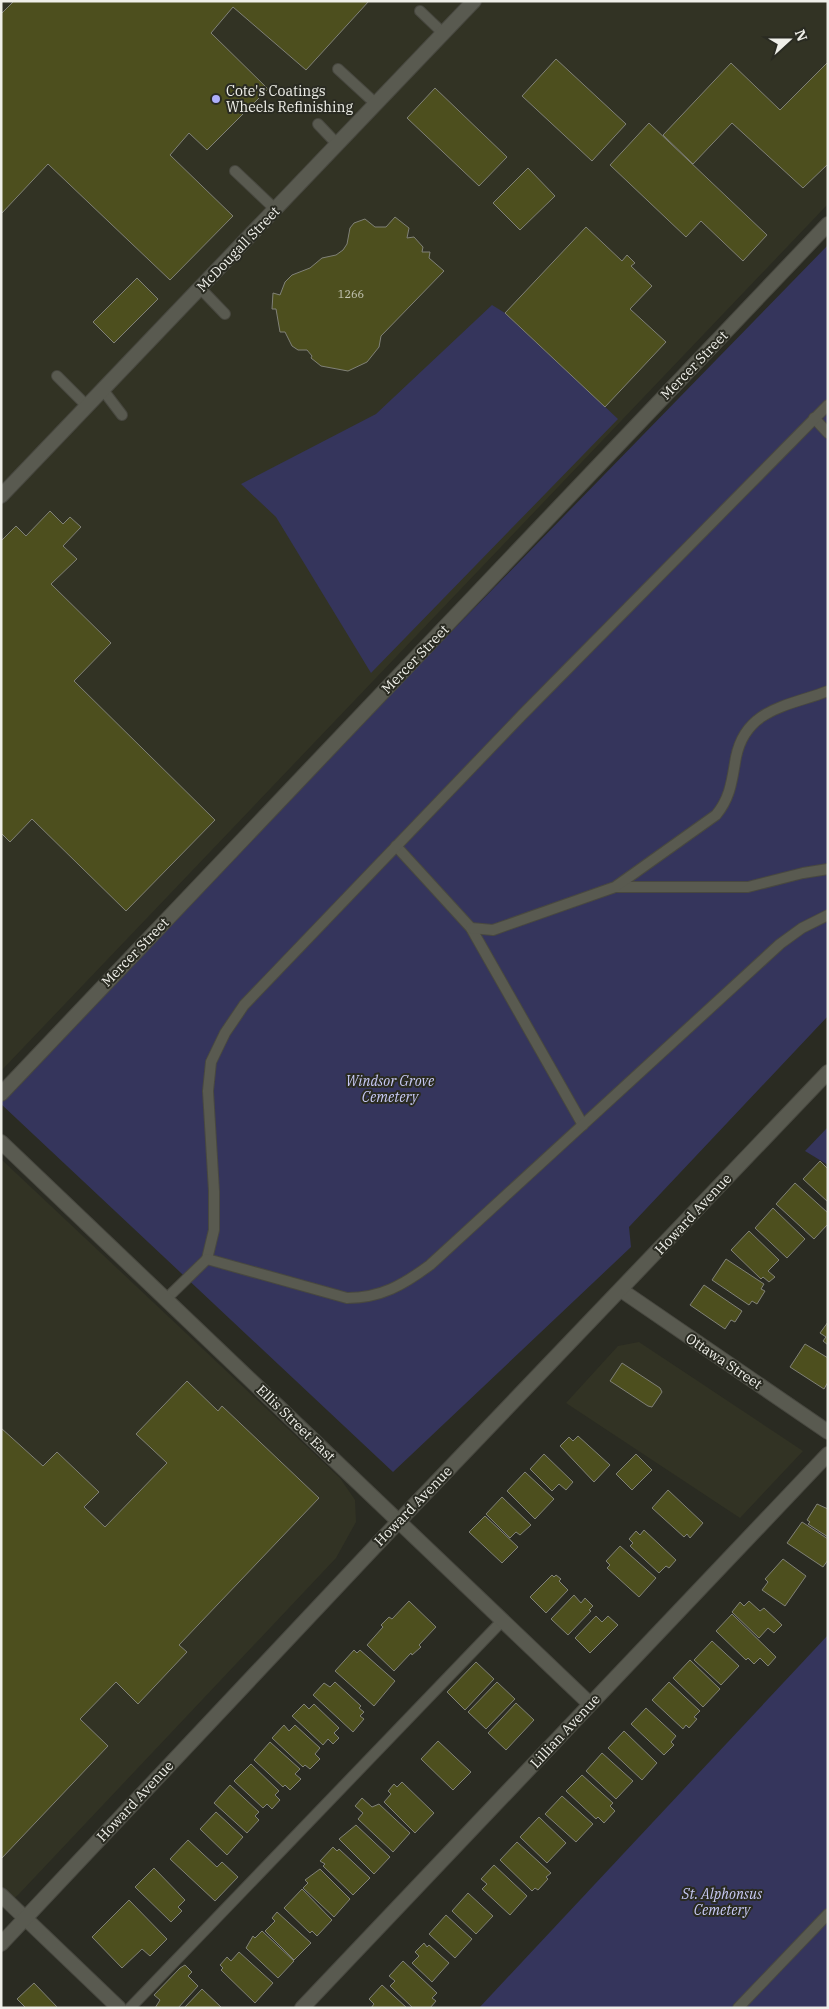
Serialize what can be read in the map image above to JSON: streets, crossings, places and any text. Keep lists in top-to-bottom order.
{
  "streets": {
    "street": [
      "McDougall Street",
      "Mercer Street",
      "Howard Avenue",
      "Ottawa Street",
      "Ellis Street East",
      "Lillian Avenue"
    ]
  },
  "crossings": [
    ["Howard Avenue", "Ottawa Street"],
    ["Howard Avenue", "Ellis Street East"],
    ["Ellis Street East", "Lillian Avenue"]
  ],
  "parks": ["Windsor Grove Cemetery", "St. Alphonsus Cemetery"],
  "places": ["Cote's Coatings Wheels Refinishing"],
  "house_numbers": ["1266"],
  "north": "right"
}
